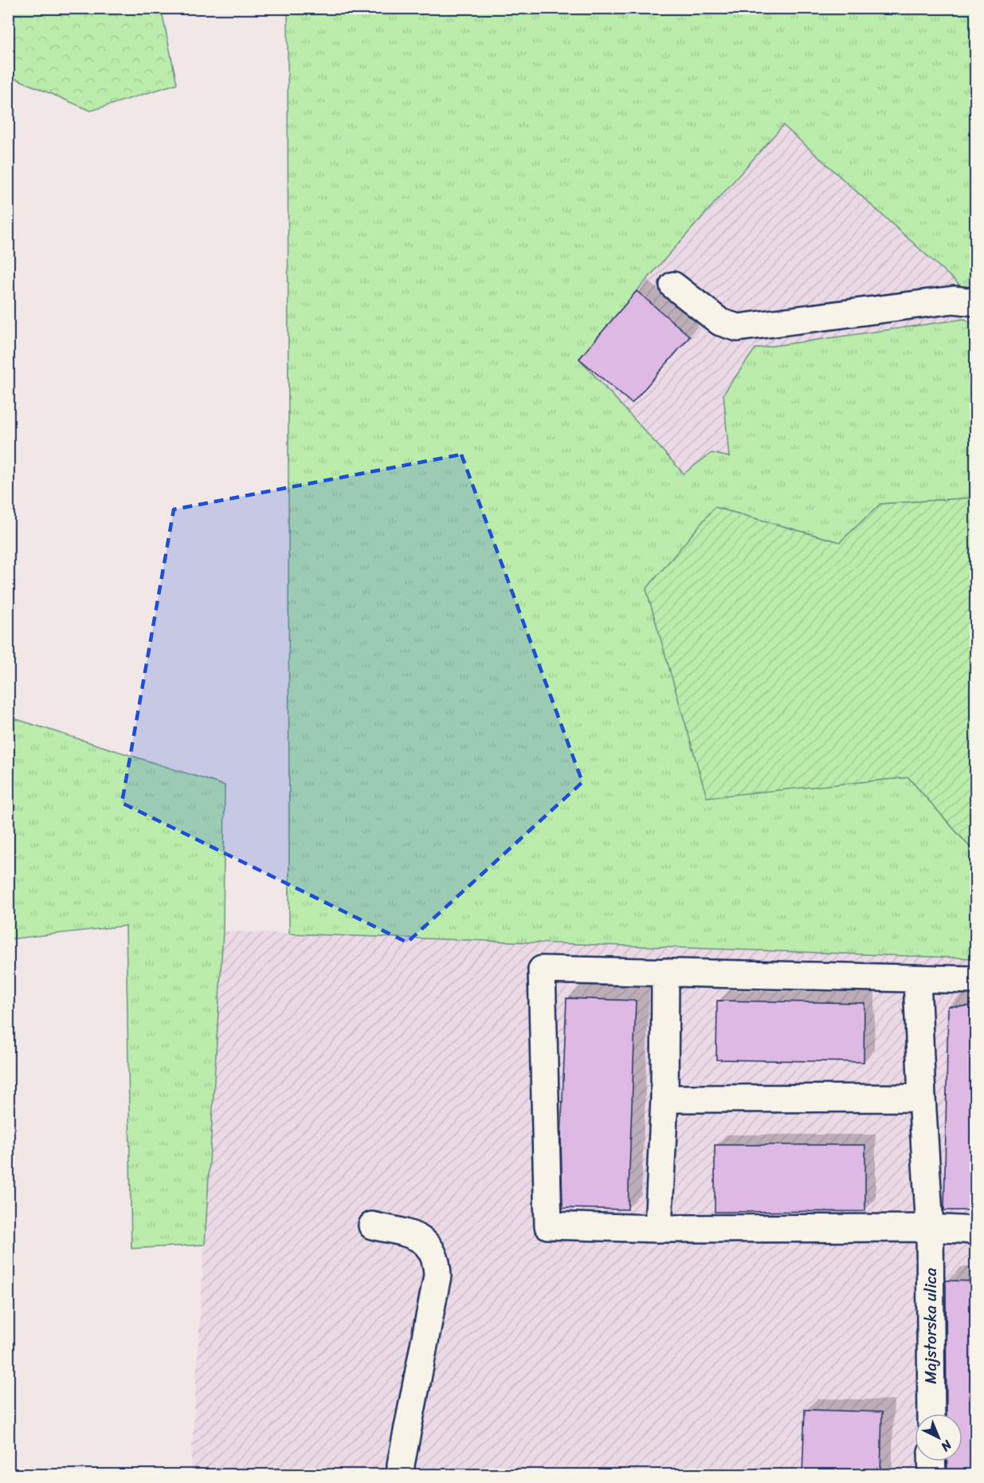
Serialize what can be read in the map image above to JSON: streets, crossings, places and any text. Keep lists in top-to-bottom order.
{
  "streets": {
    "lane": ["Majstorska ulica"]
  },
  "north": "bottom right"
}
